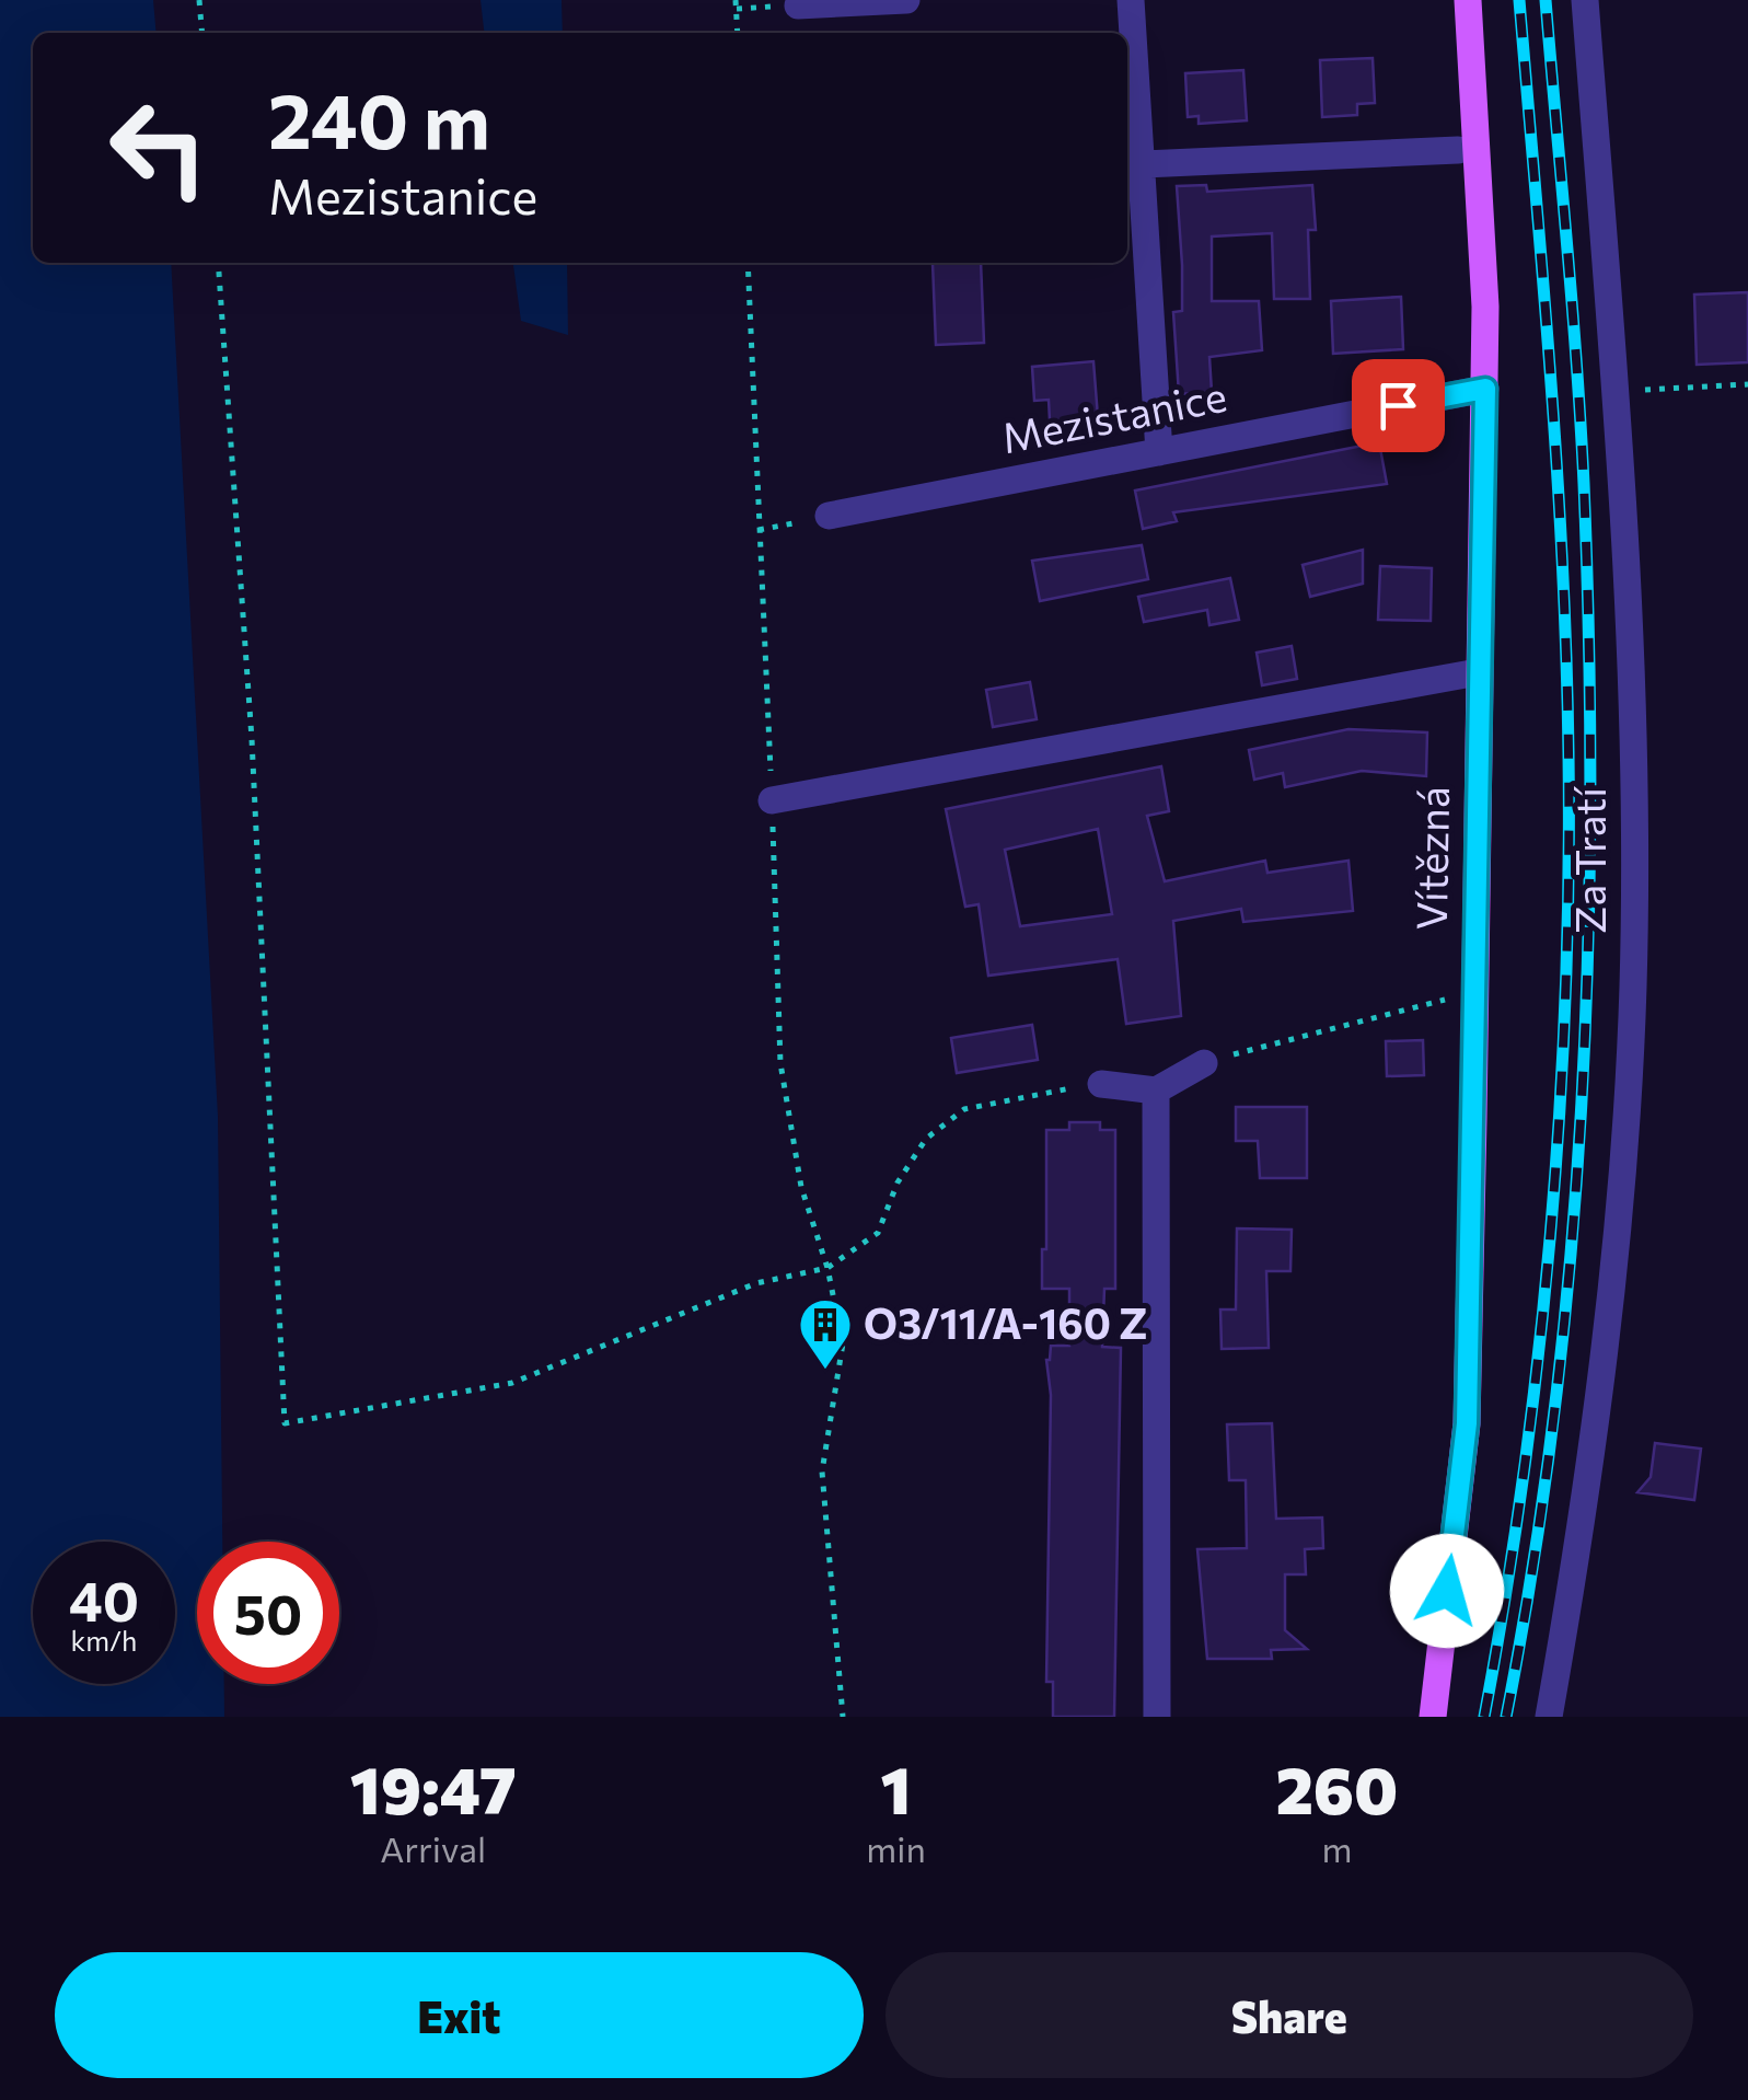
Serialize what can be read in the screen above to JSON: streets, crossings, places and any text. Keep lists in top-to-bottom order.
{
  "streets": {
    "main road": ["Vítězná"],
    "street": ["Mezistanice", "Za Tratí"]
  },
  "crossings": [
    ["Mezistanice", "Vítězná"]
  ],
  "places": {
    "building": ["O3/11/A-160 Z"]
  },
  "page": {
    "turn": ["240 m", "Mezistanice"],
    "speed": "40 km/h",
    "limit": "50",
    "eta": [
      "19:47",
      "Arrival",
      "1",
      "min",
      "260",
      "m"
    ],
    "buttons": ["Exit", "Share"]
  }
}
